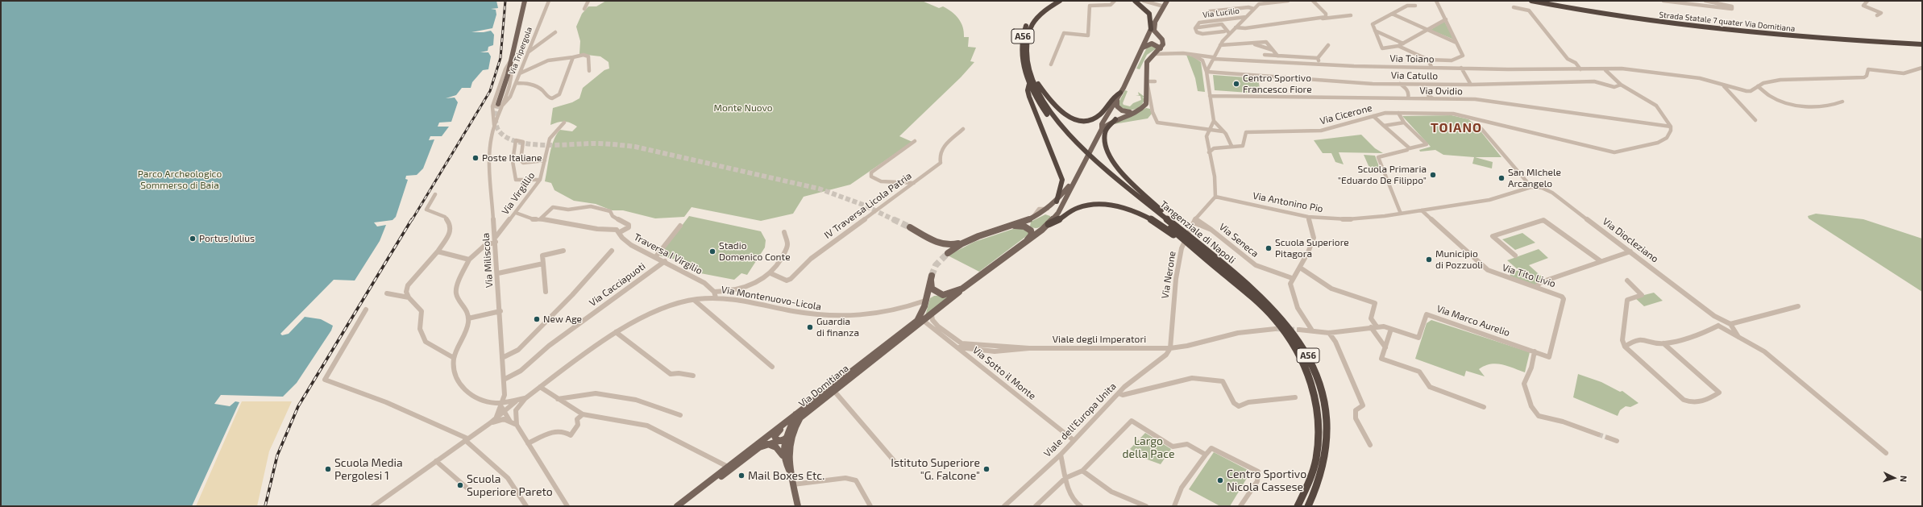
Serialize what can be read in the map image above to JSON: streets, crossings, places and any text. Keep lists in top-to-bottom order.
{
  "streets": {
    "highway": ["Strada Statale 7 quater Via Domitiana", "A56", "Tangenziale di Napoli"],
    "main road": ["Via Miliscola", "Via Domitiana"],
    "street": [
      "Via Lucilio",
      "Via Tripergola",
      "Via Toiano",
      "Via Catullo",
      "Via Ovidio",
      "Via Cicerone",
      "Via Virgillio",
      "Via Antonino Pio",
      "IV Traversa Licola Patria",
      "Via Seneca",
      "Via Diocleziano",
      "Traversa I Virgilio",
      "Via Nerone",
      "Via Tito Livio",
      "Via Cacciapuoti",
      "Via Montenuovo-Licola",
      "Via Marco Aurelio",
      "Viale degli Imperatori",
      "Via Sotto il Monte",
      "Viale dell'Europa Unita"
    ]
  },
  "crossings": [
    ["Via Lucilio", "Via Toiano"],
    ["Via Tripergola", "Via Miliscola"],
    ["Via Toiano", "Via Catullo"],
    ["Via Toiano", "Via Ovidio"],
    ["Via Catullo", "Via Ovidio"],
    ["Via Virgillio", "Via Miliscola"],
    ["Via Antonino Pio", "Via Diocleziano"],
    ["Via Antonino Pio", "Via Nerone"],
    ["Via Antonino Pio", "Via Tito Livio"],
    ["Via Seneca", "Via Nerone"],
    ["Traversa I Virgilio", "Via Cacciapuoti"],
    ["Via Miliscola", "Via Cacciapuoti"],
    ["Via Nerone", "Viale degli Imperatori"],
    ["Via Nerone", "Viale dell'Europa Unita"],
    ["Via Tito Livio", "Via Marco Aurelio"],
    ["Via Montenuovo-Licola", "Via Domitiana"],
    ["Viale degli Imperatori", "Via Sotto il Monte"],
    ["Viale degli Imperatori", "Viale dell'Europa Unita"],
    ["Via Sotto il Monte", "Via Domitiana"],
    ["Via Sotto il Monte", "Viale dell'Europa Unita"]
  ],
  "districts": ["TOIANO"],
  "parks": ["Monte Nuovo", "Parco Archeologico Sommerso di Baia", "Largo della Pace"],
  "places": [
    "Centro Sportivo Francesco Fiore",
    "Poste Italiane",
    "Scuola Primaria \"Eduardo De Filippo\"",
    "San MIchele Arcangelo",
    "Portus Julius",
    "Scuola Superiore Pitagora",
    "Stadio Domenico Conte",
    "Municipio di Pozzuoli",
    "New Age",
    "Guardia di finanza",
    "Scuola Media Pergolesi 1",
    "Istituto Superiore \"G. Falcone\"",
    "Mail Boxes Etc.",
    "Centro Sportivo Nicola Cassese",
    "Scuola Superiore Pareto"
  ],
  "north": "right"
}
